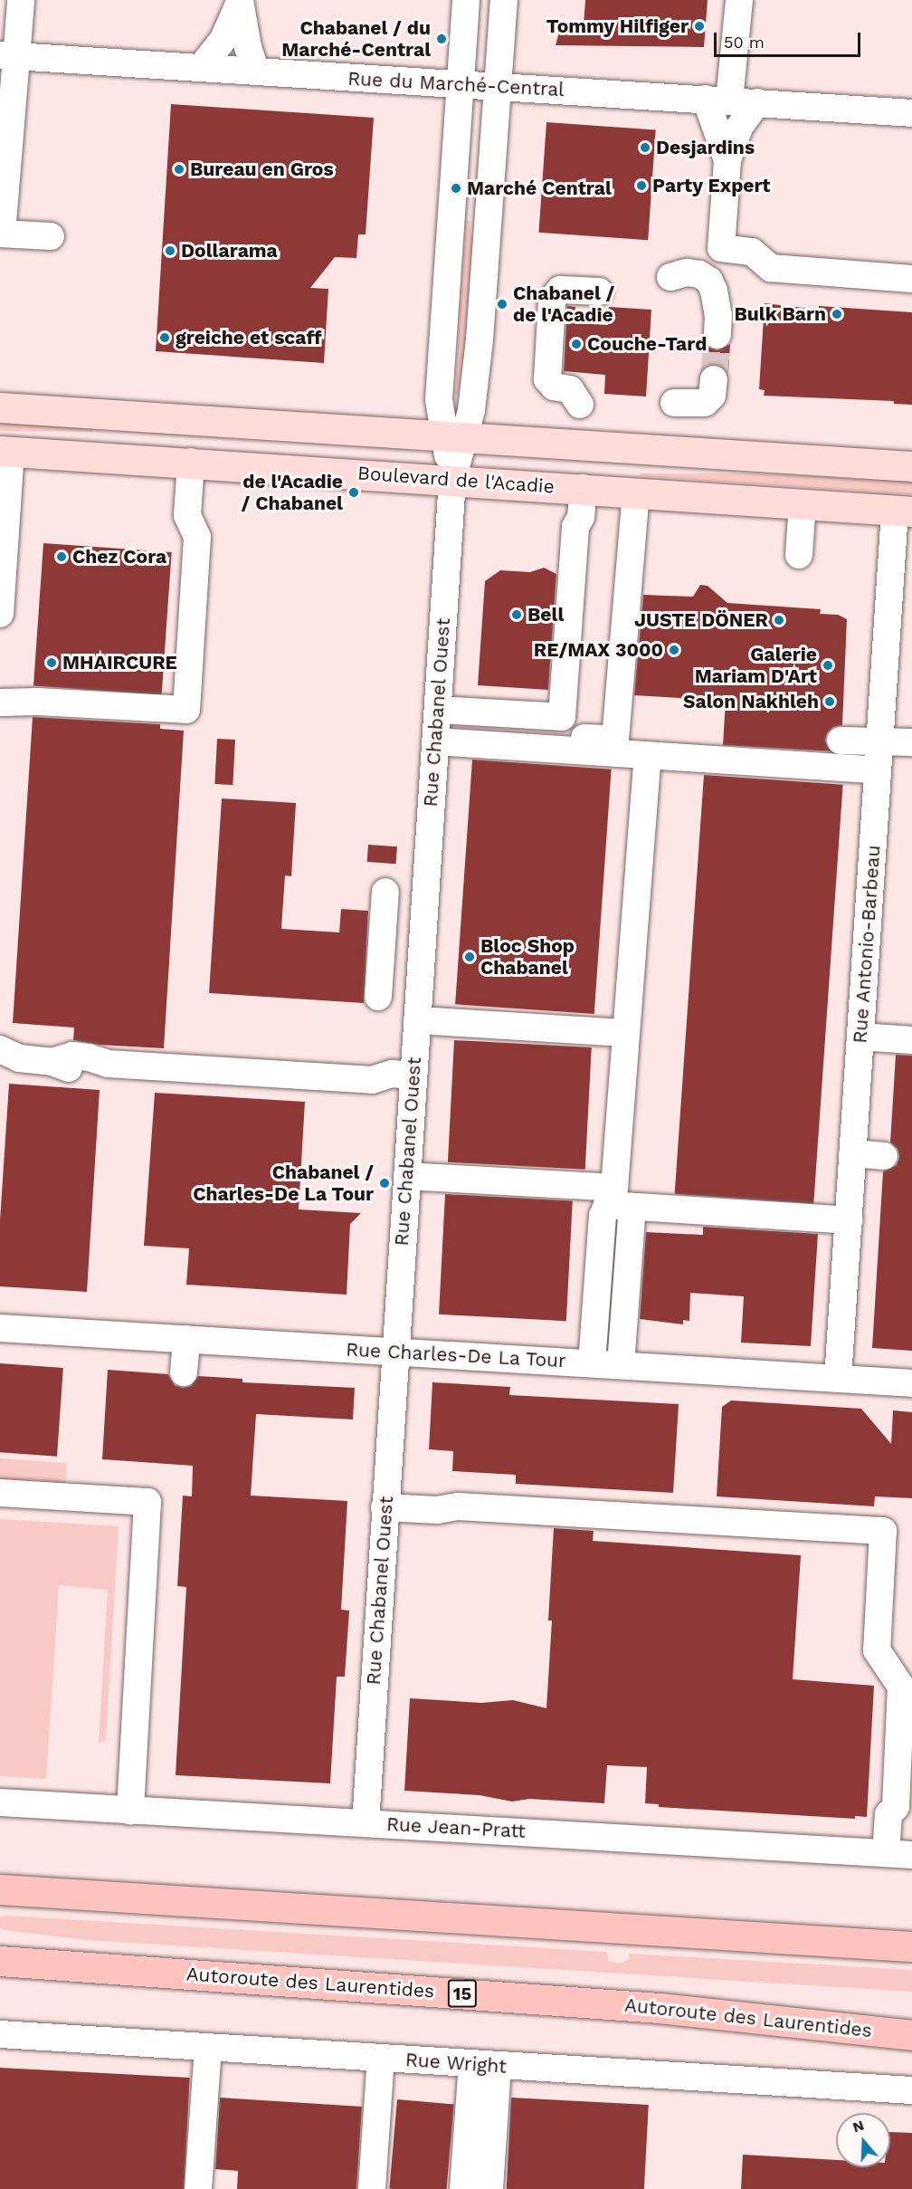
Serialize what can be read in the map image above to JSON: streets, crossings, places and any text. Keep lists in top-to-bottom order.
{
  "streets": {
    "highway": ["Autoroute des Laurentides", "15"],
    "main road": ["Boulevard de l'Acadie"],
    "street": [
      "Rue du Marché-Central",
      "Rue Chabanel Ouest",
      "Rue Antonio-Barbeau",
      "Rue Charles-De La Tour",
      "Rue Jean-Pratt",
      "Rue Wright"
    ]
  },
  "crossings": [
    ["Rue du Marché-Central", "Rue Chabanel Ouest"],
    ["Boulevard de l'Acadie", "Rue Chabanel Ouest"],
    ["Boulevard de l'Acadie", "Rue Antonio-Barbeau"],
    ["Rue Chabanel Ouest", "Rue Charles-De La Tour"],
    ["Rue Chabanel Ouest", "Rue Jean-Pratt"],
    ["Rue Antonio-Barbeau", "Rue Charles-De La Tour"]
  ],
  "places": [
    "Tommy Hilfiger",
    "Chabanel / du Marché-Central",
    "Desjardins",
    "Bureau en Gros",
    "Party Expert",
    "Marché Central",
    "Dollarama",
    "Chabanel / de l'Acadie",
    "Bulk Barn",
    "greiche et scaff",
    "Couche-Tard",
    "de l'Acadie / Chabanel",
    "Chez Cora",
    "Bell",
    "JUSTE DÖNER",
    "RE/MAX 3000",
    "MHAIRCURE",
    "Galerie Mariam D'Art",
    "Salon Nakhleh",
    "Bloc Shop Chabanel",
    "Chabanel / Charles-De La Tour"
  ],
  "scale_bar": "50 m",
  "north": "top"
}
